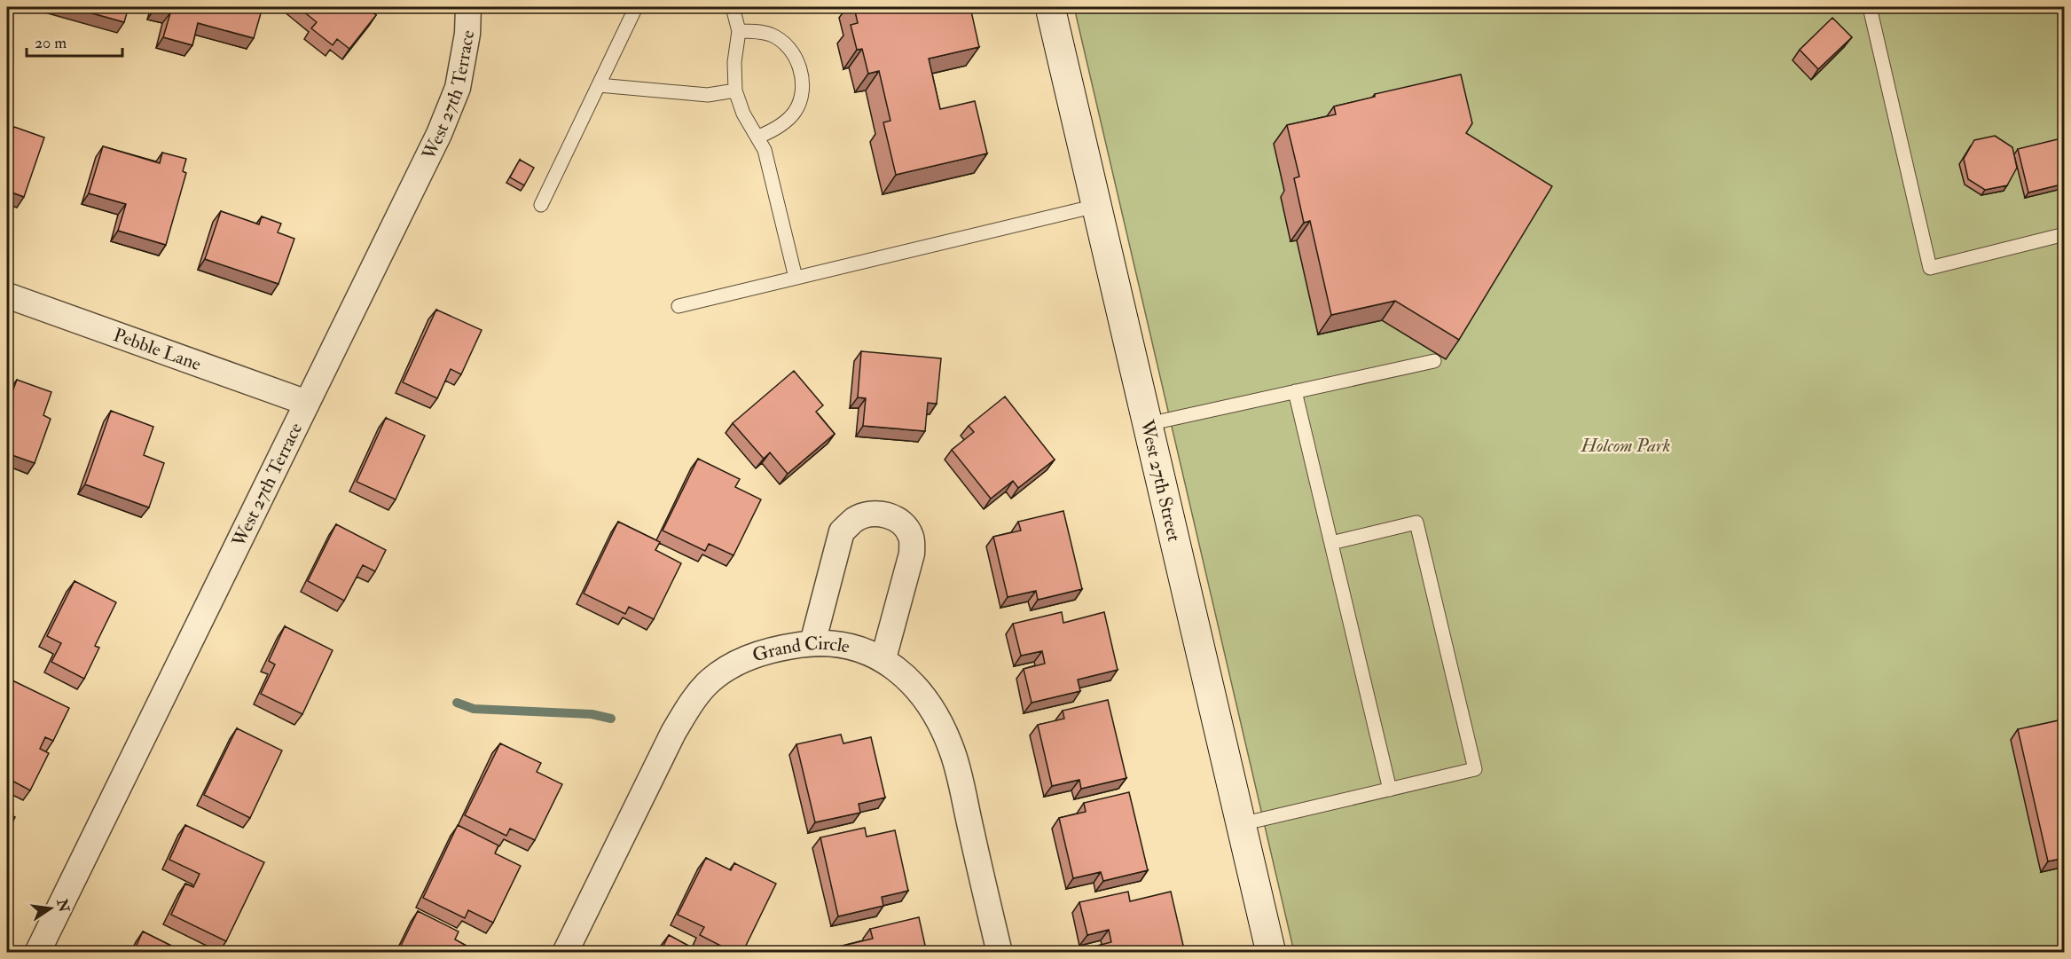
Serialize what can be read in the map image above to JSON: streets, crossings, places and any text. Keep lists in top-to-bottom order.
{
  "streets": {
    "street": [
      "West 27th Terrace",
      "Pebble Lane",
      "West 27th Street",
      "Grand Circle"
    ]
  },
  "crossings": [
    ["West 27th Terrace", "Pebble Lane"]
  ],
  "parks": ["Holcom Park"],
  "scale_bar": "20 m",
  "north": "right"
}
